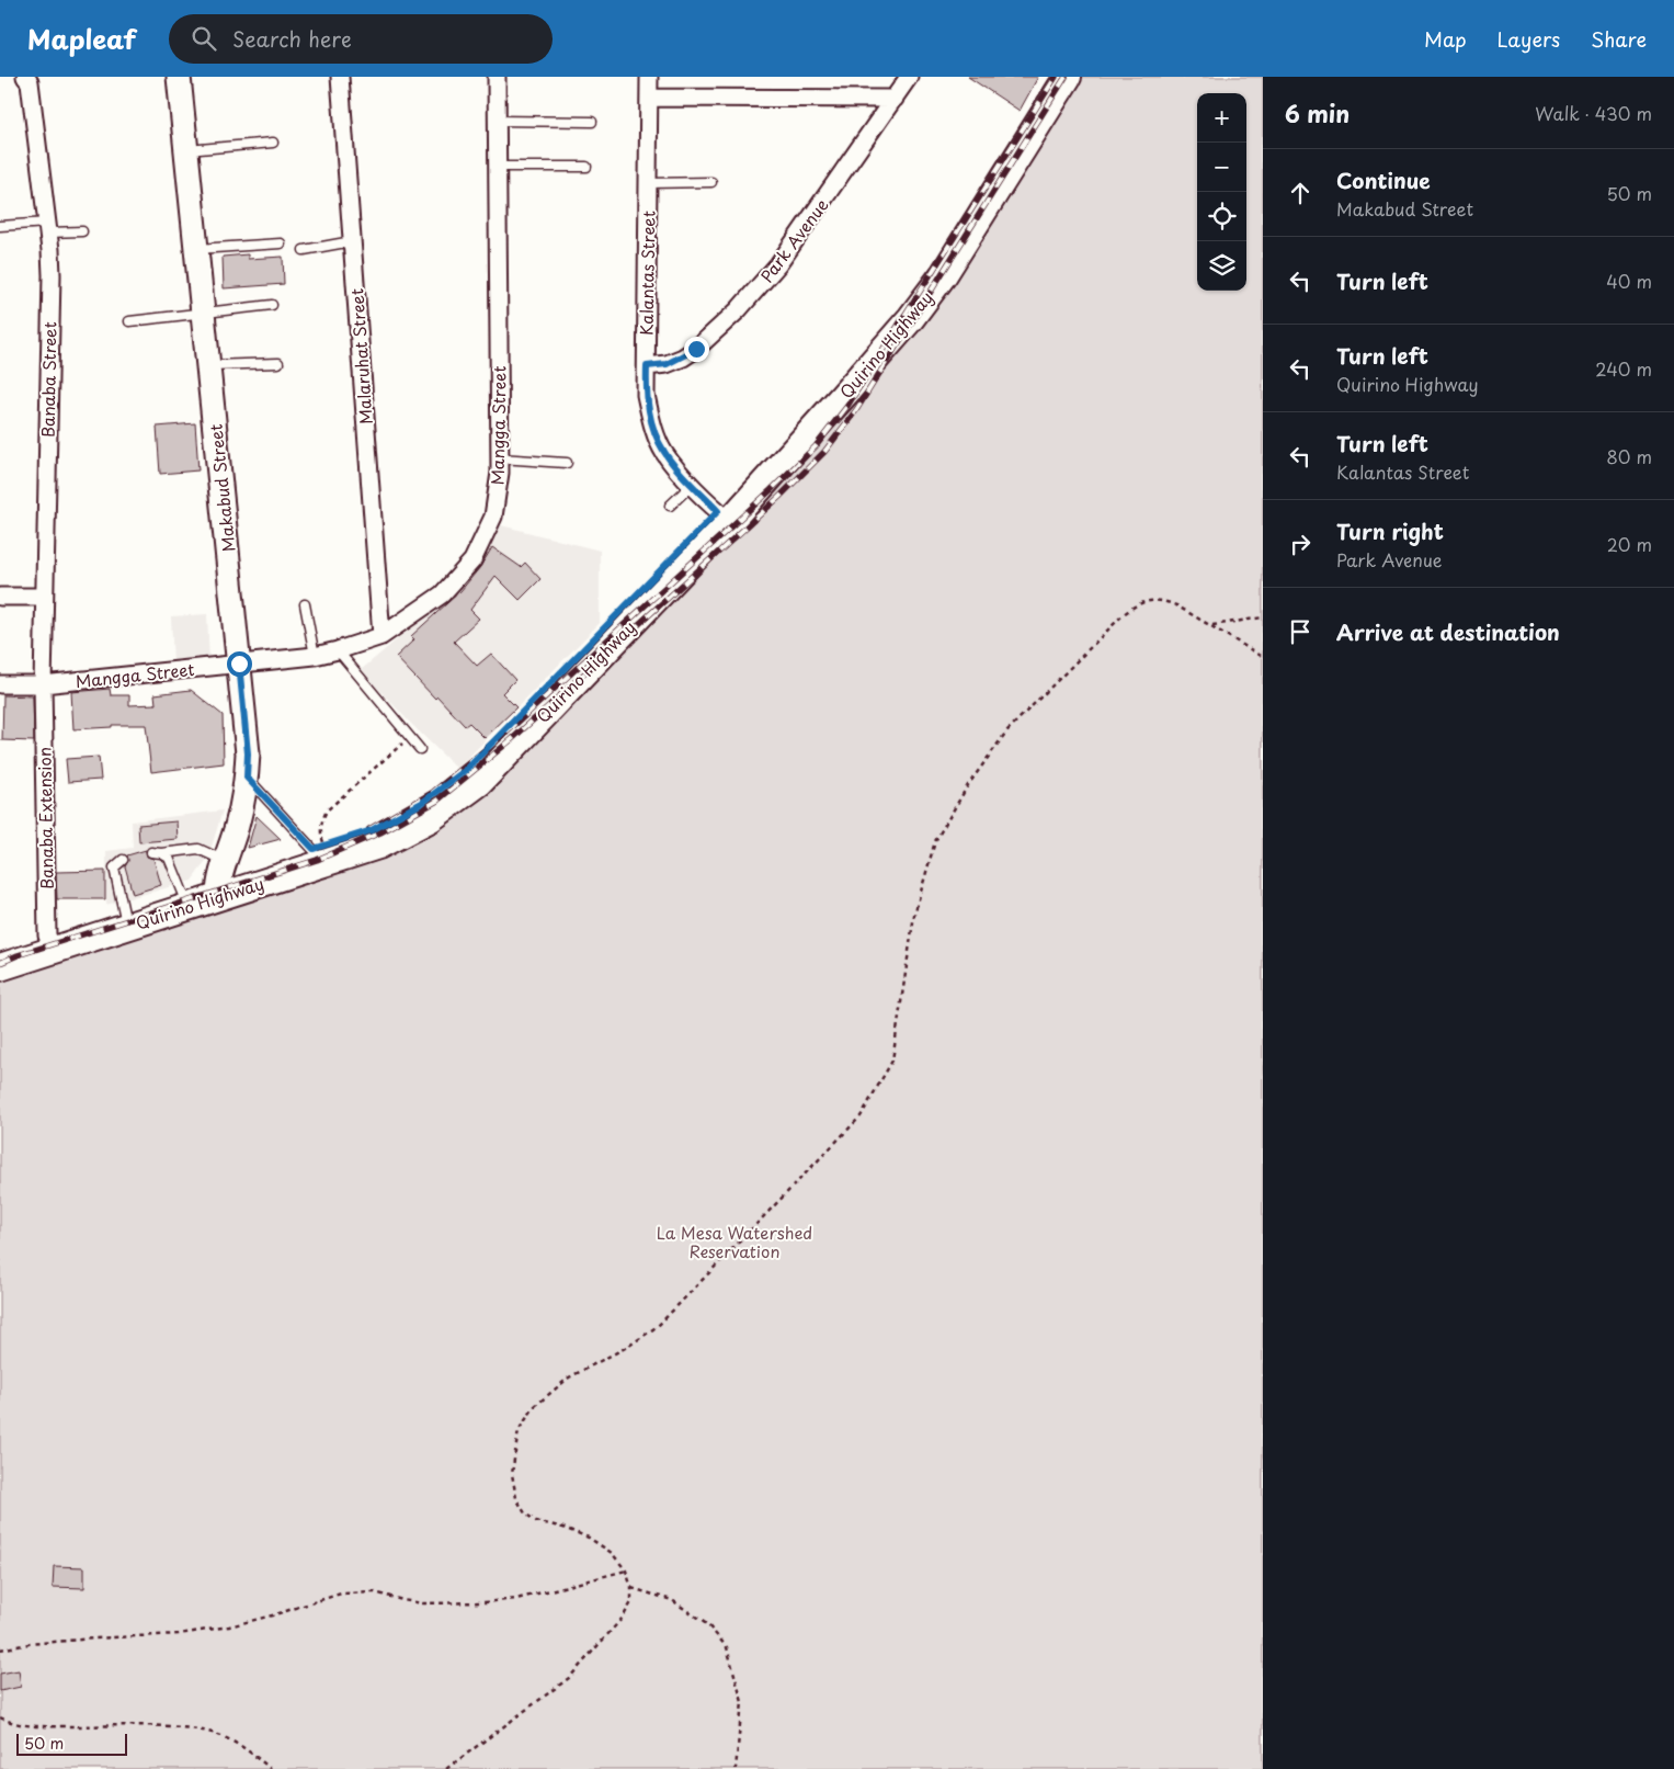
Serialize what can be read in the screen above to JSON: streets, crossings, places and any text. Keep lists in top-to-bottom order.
{
  "streets": {
    "main road": ["Quirino Highway"],
    "street": [
      "Park Avenue",
      "Kalantas Street",
      "Malaruhat Street",
      "Banaba Street",
      "Mangga Street",
      "Makabud Street",
      "Banaba Extension"
    ]
  },
  "crossings": [
    ["Park Avenue", "Kalantas Street"],
    ["Kalantas Street", "Quirino Highway"],
    ["Quirino Highway", "Makabud Street"],
    ["Quirino Highway", "Banaba Extension"],
    ["Malaruhat Street", "Mangga Street"],
    ["Banaba Street", "Mangga Street"],
    ["Banaba Street", "Banaba Extension"],
    ["Mangga Street", "Makabud Street"],
    ["Mangga Street", "Banaba Extension"]
  ],
  "parks": ["La Mesa Watershed Reservation"],
  "scale_bar": "50 m",
  "page": {
    "header": "Mapleaf",
    "search": "Search here",
    "nav": ["Map", "Layers", "Share"],
    "heading": ["6 min", "Walk · 430 m"],
    "map_buttons": ["+", "−"],
    "list": [
      ["Continue", "Makabud Street", "50 m"],
      ["Turn left", "40 m"],
      ["Turn left", "Quirino Highway", "240 m"],
      ["Turn left", "Kalantas Street", "80 m"],
      ["Turn right", "Park Avenue", "20 m"],
      "Arrive at destination"
    ],
    "scale": "50 m"
  }
}
